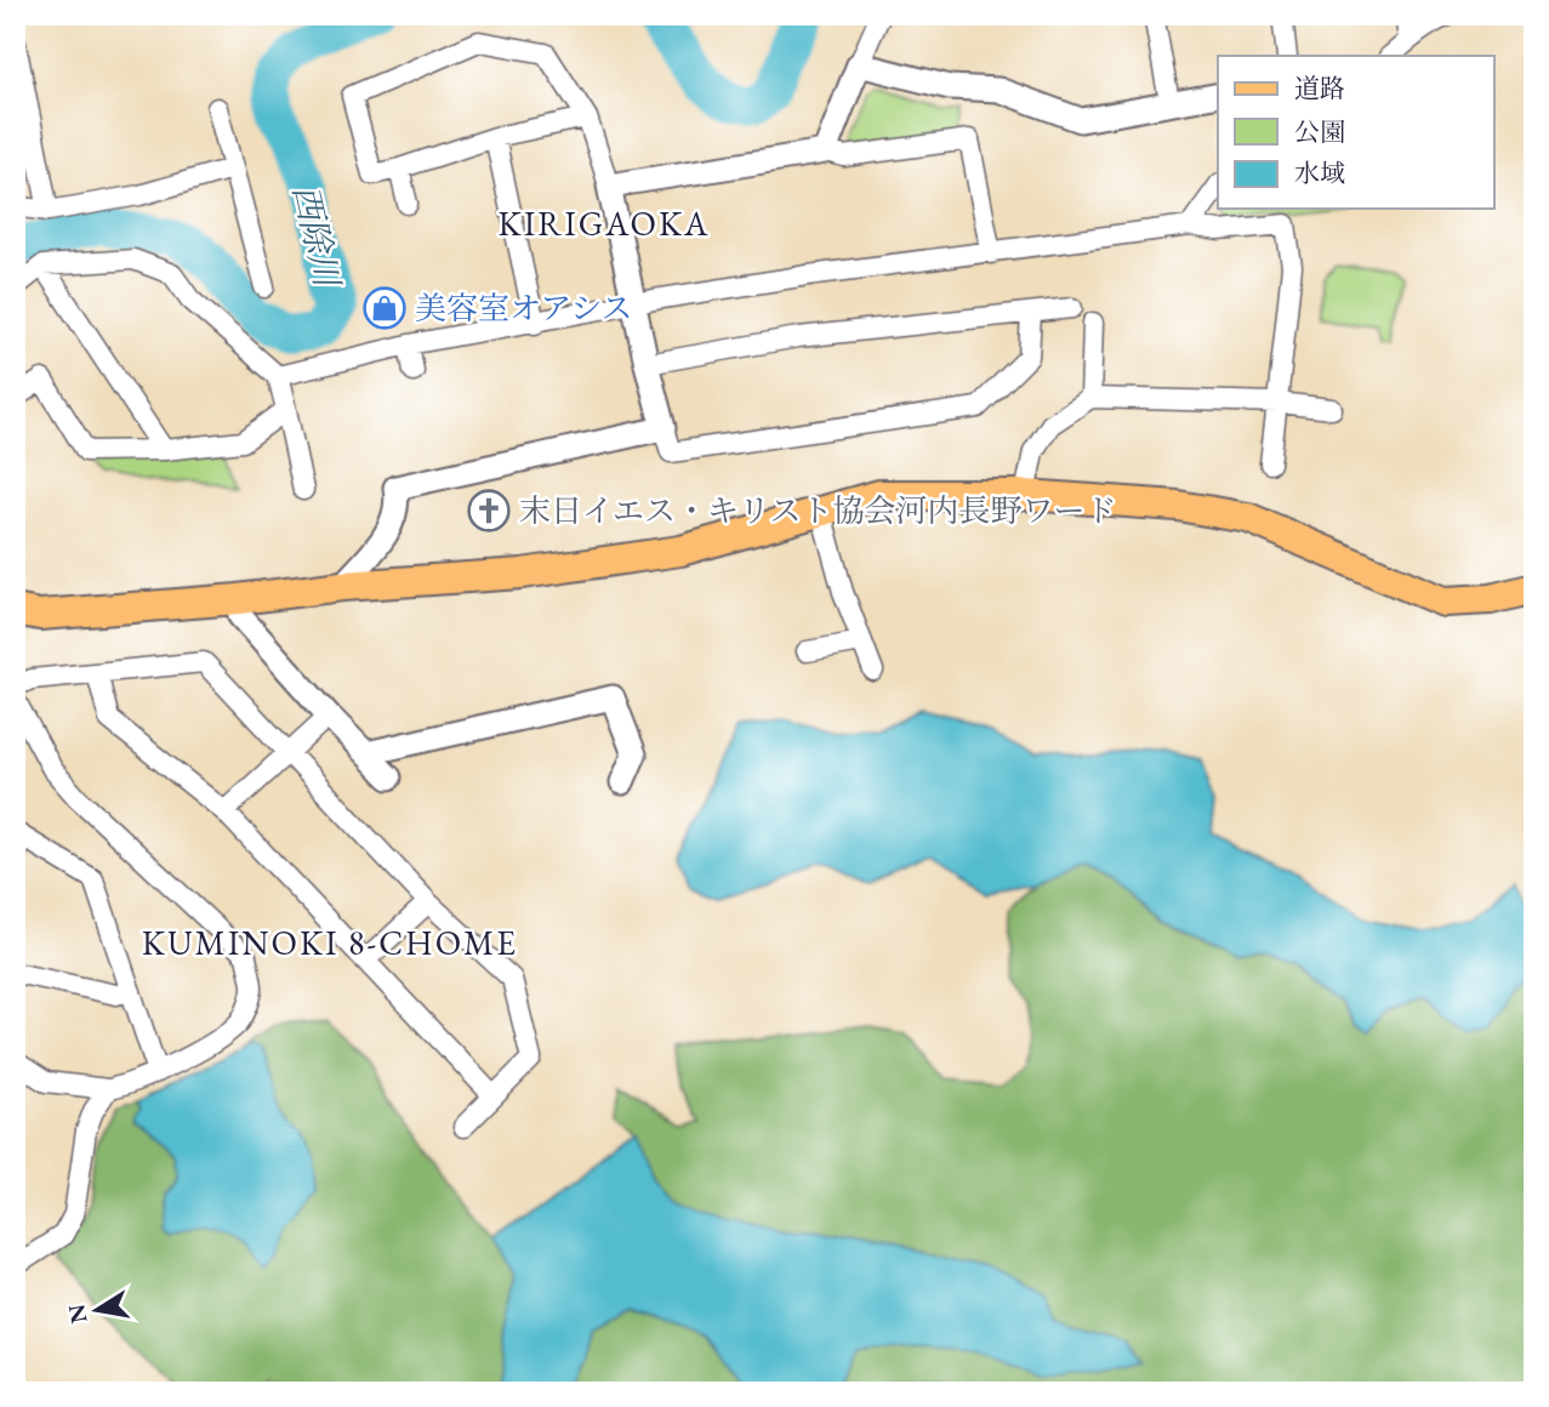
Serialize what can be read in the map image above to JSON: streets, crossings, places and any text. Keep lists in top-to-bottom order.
{
  "districts": ["KIRIGAOKA", "KUMINOKI 8-CHOME"],
  "water": ["西除川"],
  "places": {
    "shop": ["美容室オアシス"],
    "church": ["末日イエス・キリスト協会河内長野ワード"]
  },
  "legend": ["道路", "公園", "水域"],
  "north": "left"
}
